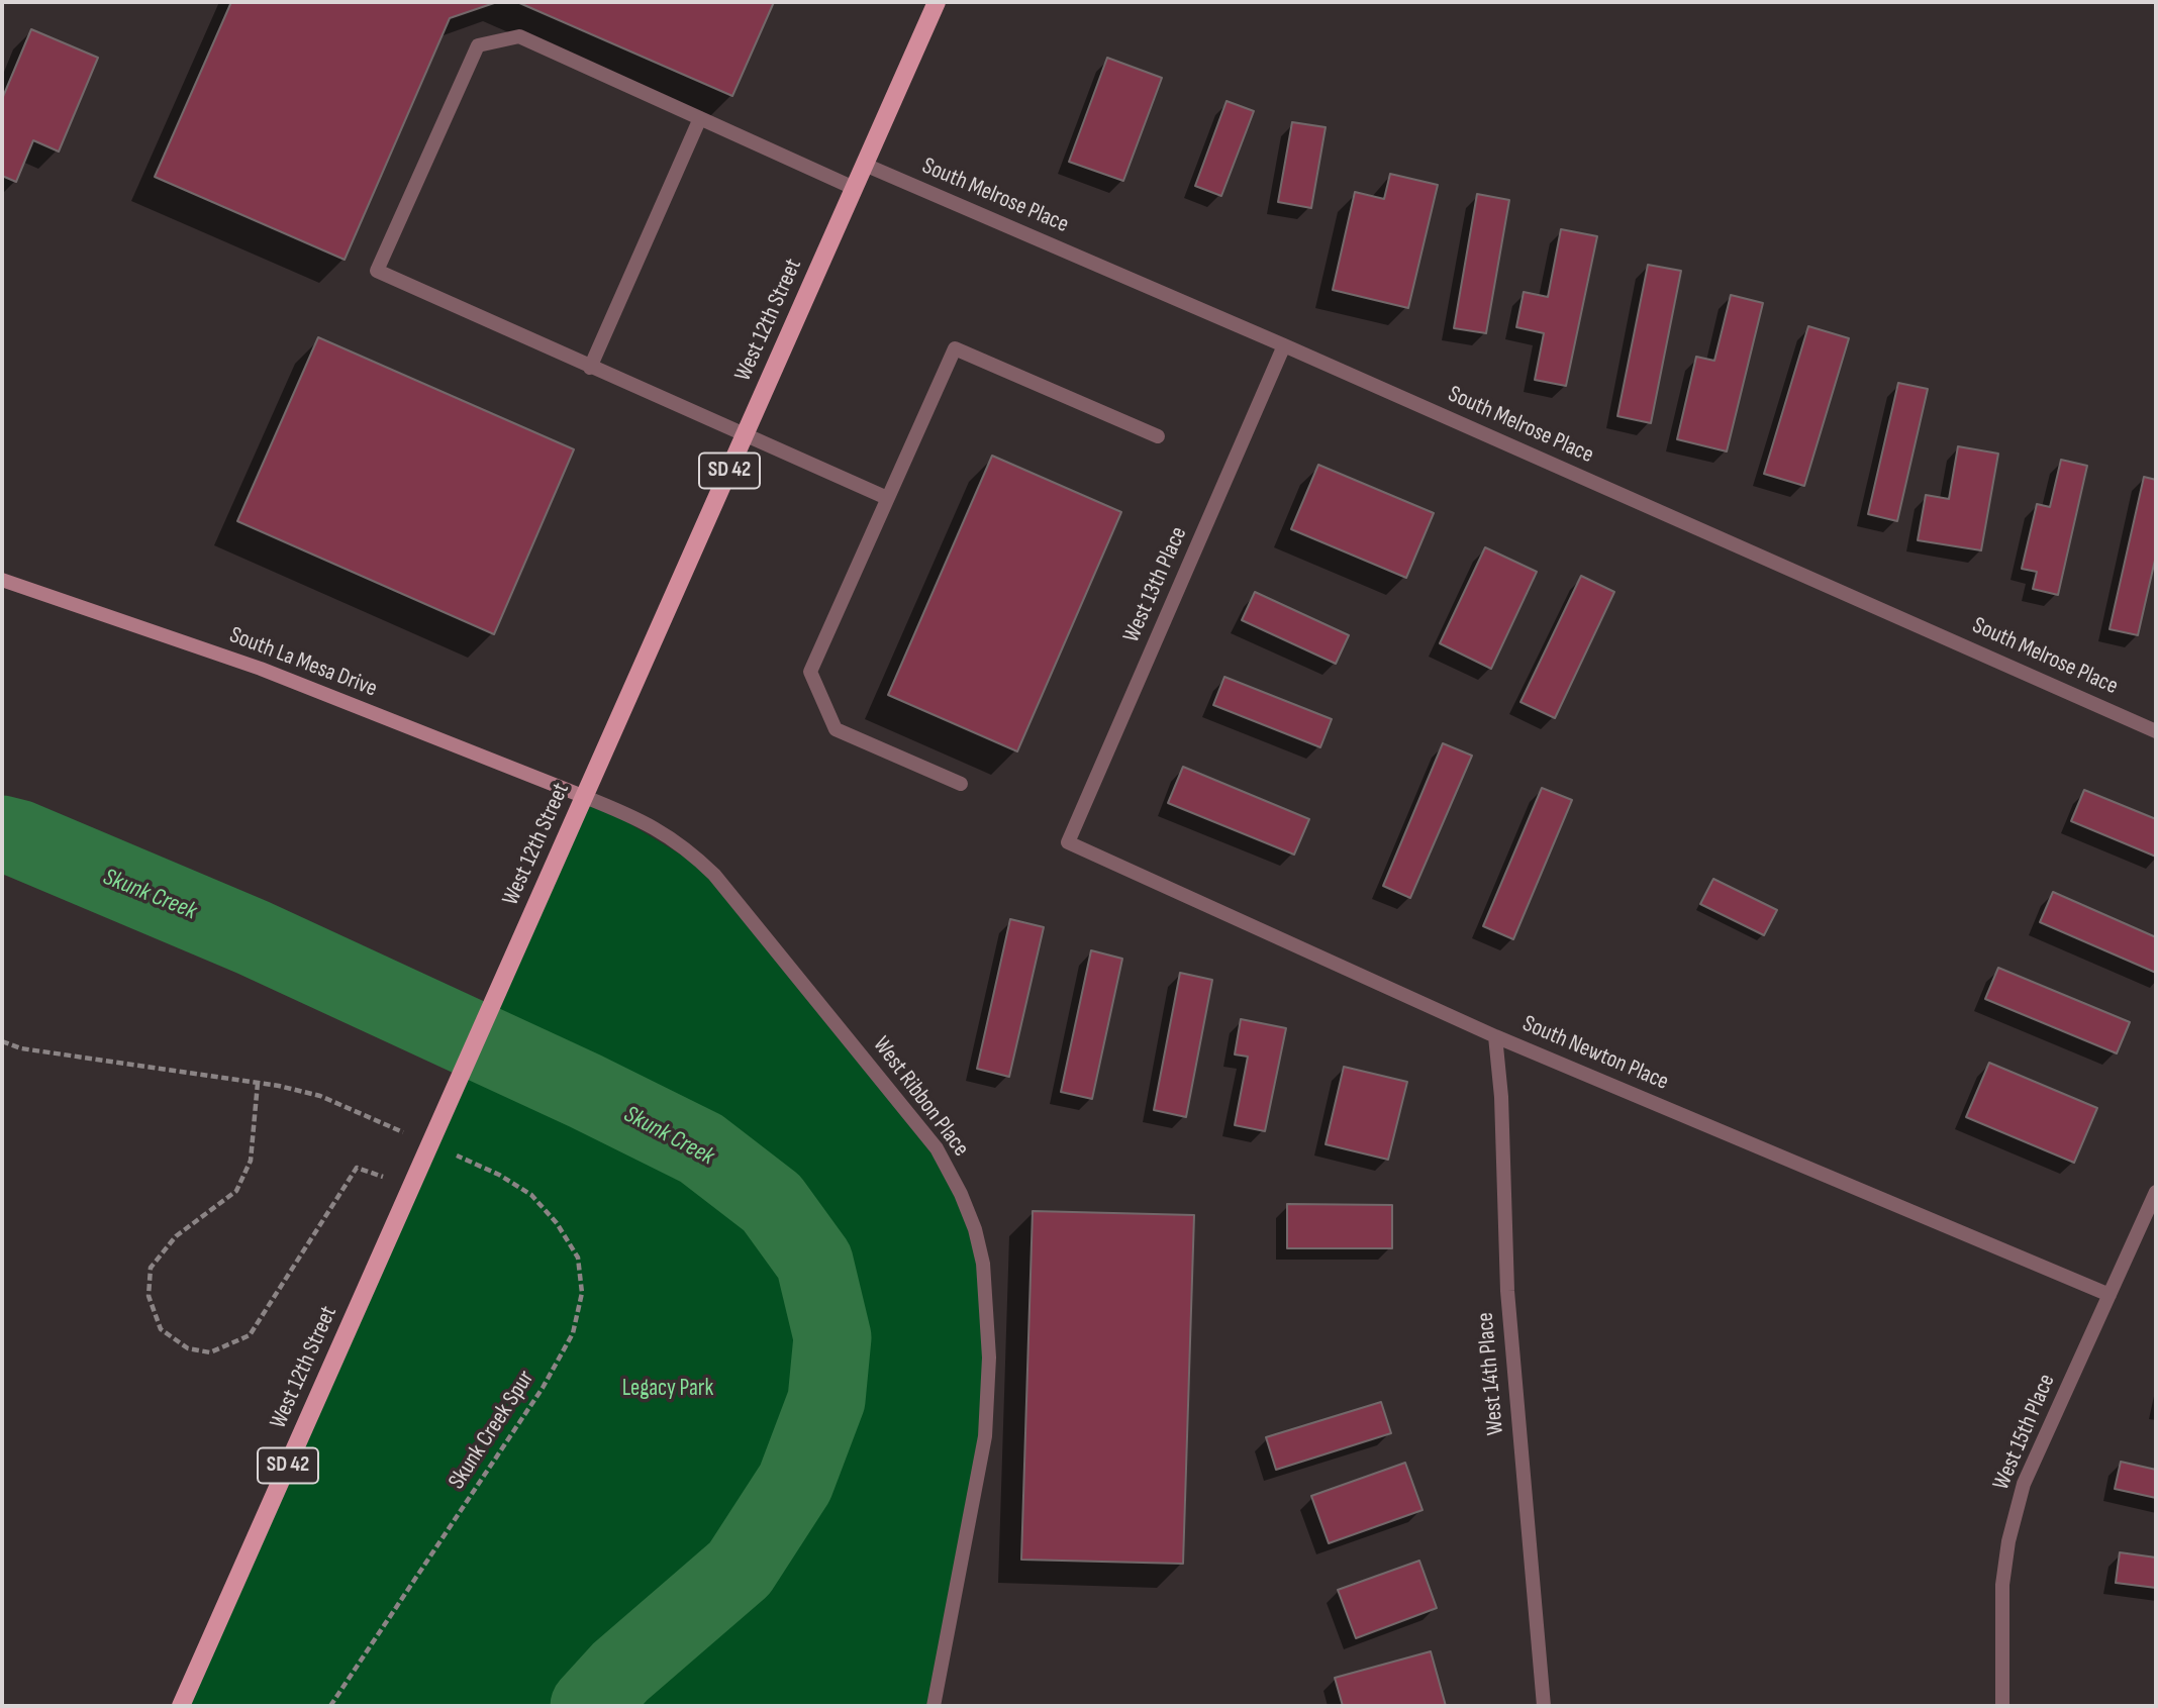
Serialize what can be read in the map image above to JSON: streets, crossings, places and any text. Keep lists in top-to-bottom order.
{
  "streets": {
    "main road": ["West 12th Street", "SD 42"],
    "street": [
      "South Melrose Place",
      "West 13th Place",
      "South La Mesa Drive",
      "South Newton Place",
      "West Ribbon Place",
      "West 14th Place",
      "West 15th Place"
    ],
    "path": ["Skunk Creek Spur"]
  },
  "crossings": [
    ["South Melrose Place", "West 12th Street"],
    ["South Melrose Place", "West 13th Place"],
    ["West 12th Street", "South La Mesa Drive"],
    ["West 12th Street", "West Ribbon Place"],
    ["West 13th Place", "South Newton Place"],
    ["South La Mesa Drive", "West Ribbon Place"],
    ["South Newton Place", "West 14th Place"],
    ["South Newton Place", "West 15th Place"]
  ],
  "water": ["Skunk Creek"],
  "parks": ["Legacy Park"]
}
